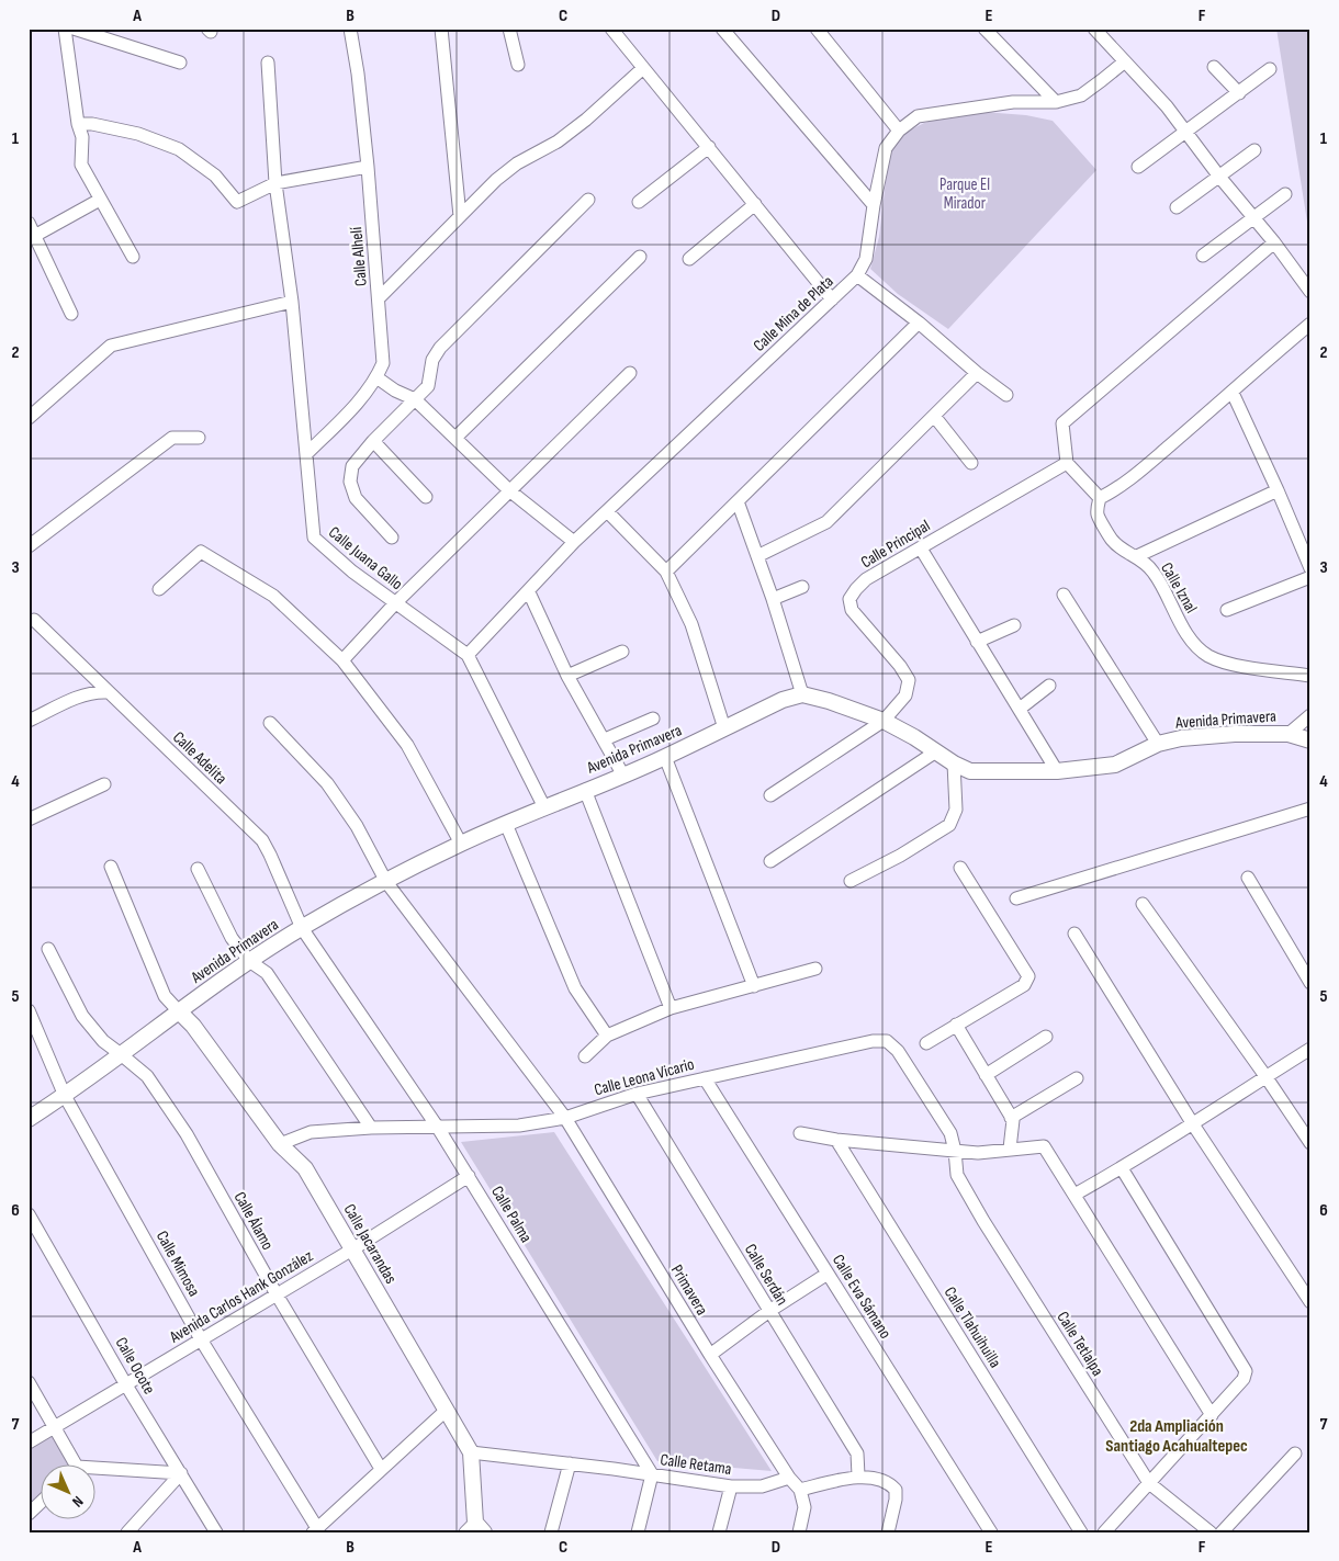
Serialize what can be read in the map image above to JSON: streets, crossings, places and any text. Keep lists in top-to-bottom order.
{
  "streets": {
    "street": [
      "Calle Alhelí",
      "Calle Mina de Plata",
      "Calle Principal",
      "Calle Juana Gallo",
      "Calle Iznal",
      "Avenida Primavera",
      "Calle Adelita",
      "Calle Leona Vicario",
      "Calle Palma",
      "Calle Álamo",
      "Calle Jacarandas",
      "Calle Mimosa",
      "Calle Serdán",
      "Primavera",
      "Avenida Carlos Hank González",
      "Calle Eva Sámano",
      "Calle Tlahuihuilla",
      "Calle Tetlalpa",
      "Calle Ocote",
      "Calle Retama"
    ]
  },
  "crossings": [
    ["Calle Alhelí", "Calle Juana Gallo"],
    ["Calle Mina de Plata", "Calle Juana Gallo"],
    ["Calle Principal", "Avenida Primavera"],
    ["Calle Juana Gallo", "Avenida Primavera"],
    ["Avenida Primavera", "Calle Adelita"],
    ["Avenida Primavera", "Calle Palma"],
    ["Avenida Primavera", "Calle Álamo"],
    ["Avenida Primavera", "Calle Jacarandas"],
    ["Avenida Primavera", "Calle Mimosa"],
    ["Avenida Primavera", "Primavera"],
    ["Calle Adelita", "Calle Palma"],
    ["Calle Leona Vicario", "Calle Palma"],
    ["Calle Leona Vicario", "Calle Jacarandas"],
    ["Calle Leona Vicario", "Calle Serdán"],
    ["Calle Leona Vicario", "Primavera"],
    ["Calle Leona Vicario", "Calle Eva Sámano"],
    ["Calle Leona Vicario", "Calle Tetlalpa"],
    ["Calle Palma", "Avenida Carlos Hank González"],
    ["Calle Palma", "Calle Retama"],
    ["Calle Álamo", "Avenida Carlos Hank González"],
    ["Calle Jacarandas", "Avenida Carlos Hank González"],
    ["Calle Jacarandas", "Calle Retama"],
    ["Calle Mimosa", "Avenida Carlos Hank González"],
    ["Primavera", "Calle Retama"],
    ["Avenida Carlos Hank González", "Calle Ocote"]
  ],
  "districts": ["2da Ampliación Santiago Acahualtepec"],
  "parks": ["Parque El Mirador"],
  "north": "bottom right",
  "grid": {
    "columns": [
      "A",
      "B",
      "C",
      "D",
      "E",
      "F"
    ],
    "rows": [
      "1",
      "2",
      "3",
      "4",
      "5",
      "6",
      "7"
    ]
  }
}
